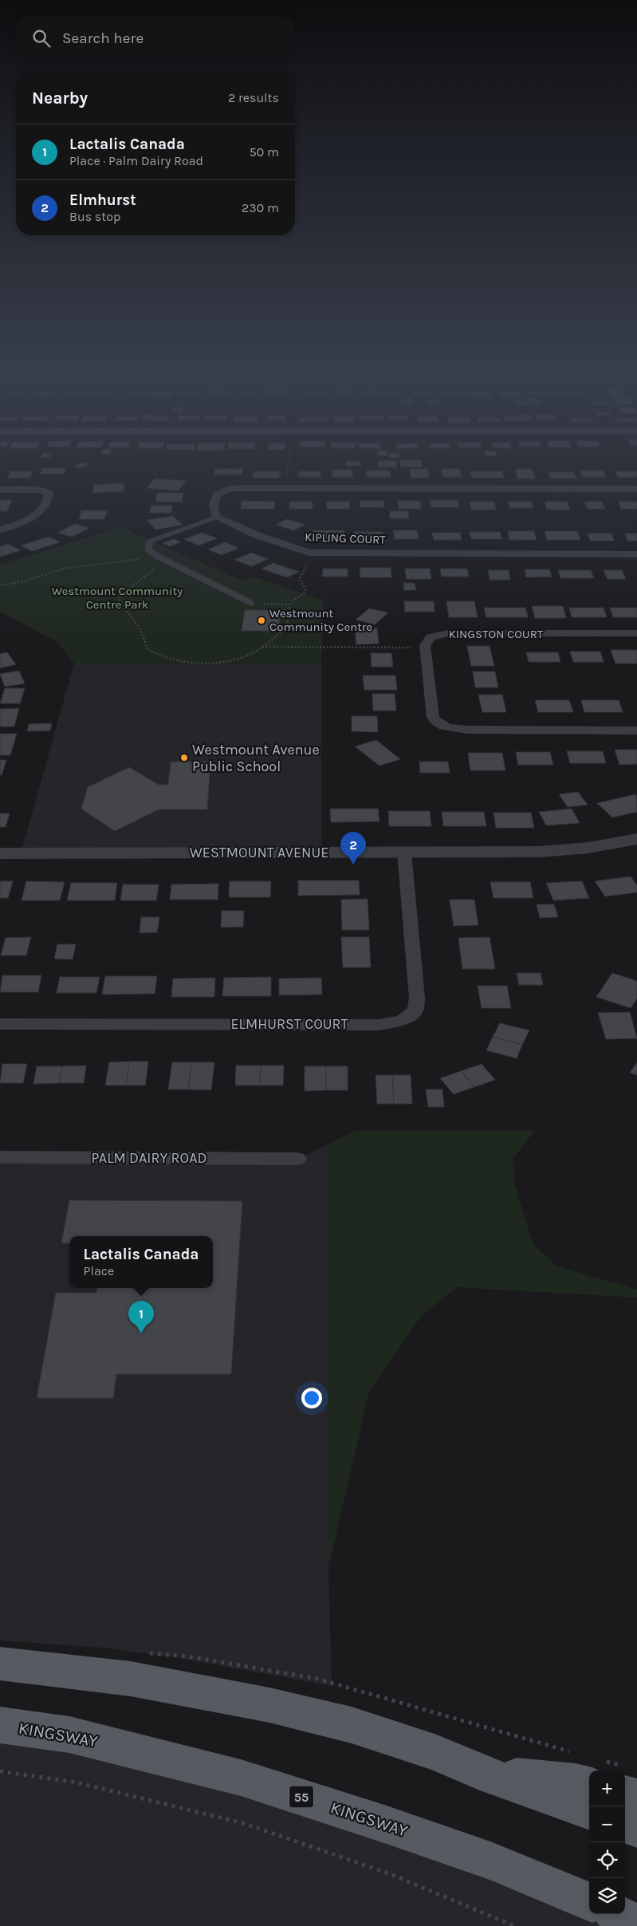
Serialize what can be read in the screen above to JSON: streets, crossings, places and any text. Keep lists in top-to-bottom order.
{
  "streets": {
    "main road": ["KINGSWAY", "55"],
    "street": [
      "KIPLING COURT",
      "KINGSTON COURT",
      "WESTMOUNT AVENUE",
      "ELMHURST COURT",
      "PALM DAIRY ROAD"
    ]
  },
  "crossings": [
    ["WESTMOUNT AVENUE", "ELMHURST COURT"]
  ],
  "parks": ["Westmount Community Centre Park"],
  "places": ["Westmount Community Centre", "Westmount Avenue Public School"],
  "page": {
    "search": "Search here",
    "heading": ["Nearby", "2 results"],
    "list": [
      {
        "mark": "1",
        "name": "Lactalis Canada",
        "note": "Place · Palm Dairy Road",
        "value": "50 m"
      },
      {
        "mark": "2",
        "name": "Elmhurst",
        "note": "Bus stop",
        "value": "230 m"
      }
    ],
    "pins": ["2", "1"],
    "popup": ["Lactalis Canada", "Place"],
    "map_buttons": ["+", "−"]
  }
}
